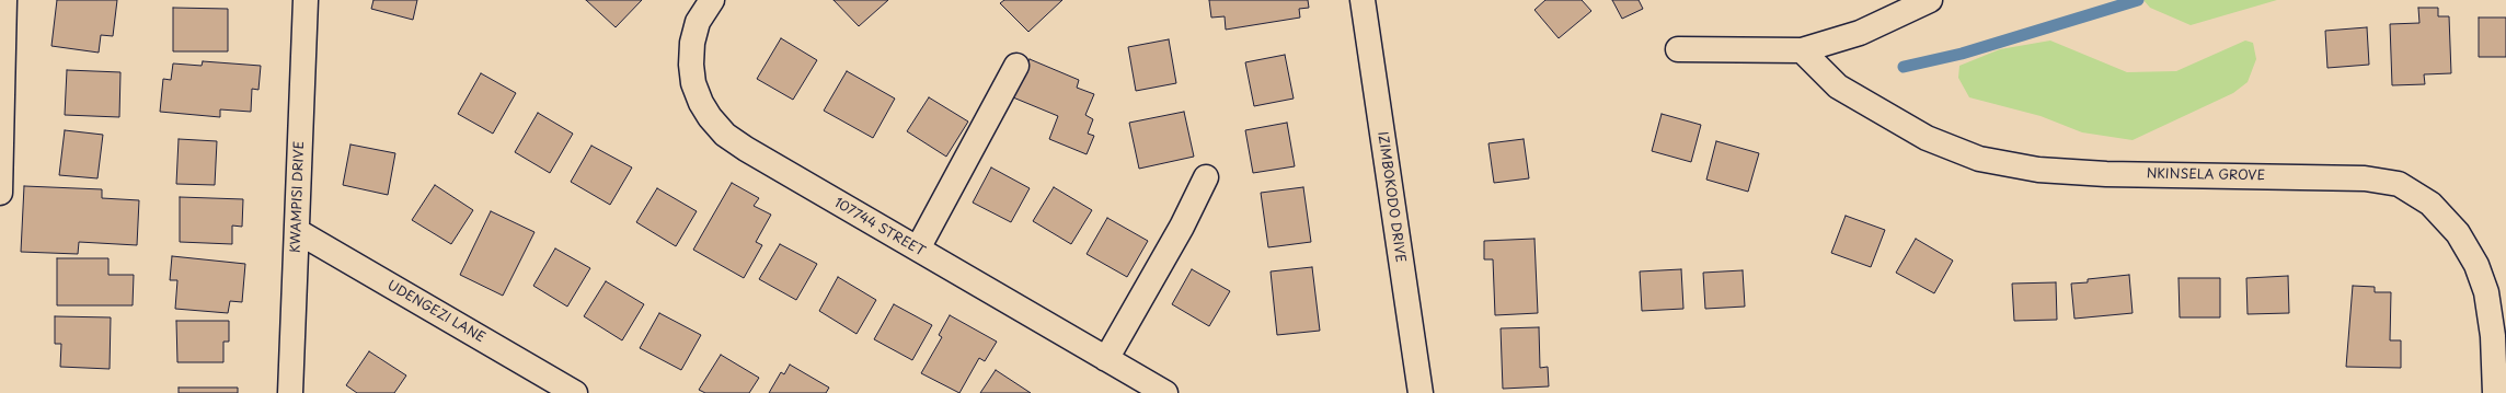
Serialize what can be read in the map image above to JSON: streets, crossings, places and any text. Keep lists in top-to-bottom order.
{
  "streets": {
    "street": [
      "NKINSELA GROVE",
      "KWAMPISI DRIVE",
      "IZIMBOKODO DRIVE",
      "107744 STREET",
      "UDENGEZI LANE"
    ]
  },
  "crossings": [
    ["KWAMPISI DRIVE", "UDENGEZI LANE"]
  ]
}
